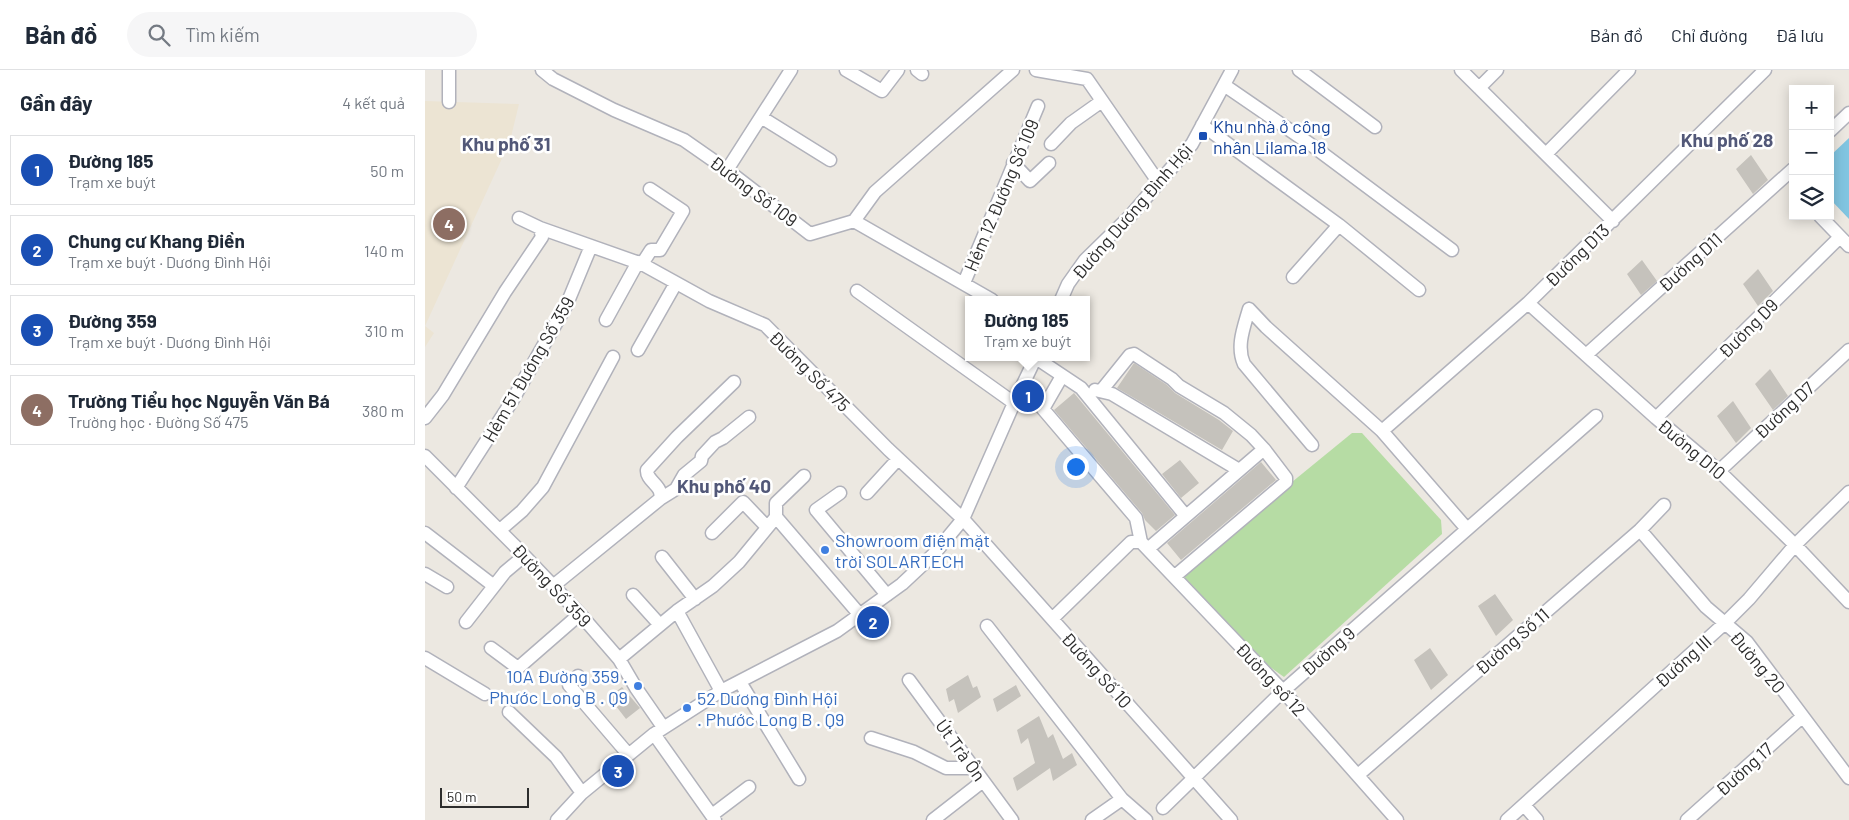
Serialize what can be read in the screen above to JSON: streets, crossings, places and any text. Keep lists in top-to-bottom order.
{
  "streets": {
    "street": [
      "Đường Số 109",
      "Hẻm 12 Đường Số 109",
      "Đường Dương Đình Hội",
      "Đường D13",
      "Đường D11",
      "Đường D9",
      "Hẻm 51 Đường Số 359",
      "Đường Số 475",
      "Đường D7",
      "Đường D10",
      "Đường Số 359",
      "Đường Số 11",
      "Đường 9",
      "Đường III",
      "Đường 20",
      "Đường Số 10",
      "Đường số 12",
      "Út Trà Ôn",
      "Đường 17"
    ]
  },
  "crossings": [
    ["Đường D13", "Đường D10"],
    ["Đường D11", "Đường D10"],
    ["Đường D9", "Đường D10"],
    ["Hẻm 51 Đường Số 359", "Đường Số 475"],
    ["Hẻm 51 Đường Số 359", "Đường Số 359"],
    ["Đường Số 475", "Đường Số 10"],
    ["Đường D7", "Đường D10"],
    ["Đường D10", "Đường III"],
    ["Đường Số 11", "Đường 20"],
    ["Đường Số 11", "Đường số 12"],
    ["Đường 9", "Đường Số 10"],
    ["Đường 9", "Đường số 12"],
    ["Đường III", "Đường 20"],
    ["Đường 20", "Đường 17"]
  ],
  "districts": ["Khu phố 28", "Khu phố 31", "Khu phố 40"],
  "places": {
    "transit": ["Khu nhà ở công nhân Lilama 18"],
    "other": ["Showroom điện mặt trời SOLARTECH", "10A Đường 359 . Phước Long B . Q9", "52 Dương Đình Hội . Phước Long B . Q9"]
  },
  "scale_bar": "50 m",
  "page": {
    "header": "Bản đồ",
    "search": "Tìm kiếm",
    "nav": ["Bản đồ", "Chỉ đường", "Đã lưu"],
    "heading": ["Gần đây", "4 kết quả"],
    "map_buttons": ["+", "−"],
    "list": [
      {
        "mark": "1",
        "name": "Đường 185",
        "note": "Trạm xe buýt",
        "value": "50 m"
      },
      {
        "mark": "2",
        "name": "Chung cư Khang Điền",
        "note": "Trạm xe buýt · Dương Đình Hội",
        "value": "140 m"
      },
      {
        "mark": "3",
        "name": "Đường 359",
        "note": "Trạm xe buýt · Dương Đình Hội",
        "value": "310 m"
      },
      {
        "mark": "4",
        "name": "Trường Tiểu học Nguyễn Văn Bá",
        "note": "Trường học · Đường Số 475",
        "value": "380 m"
      }
    ],
    "pins": [
      "4",
      "1",
      "2",
      "3"
    ],
    "popup": ["Đường 185", "Trạm xe buýt"],
    "scale": "50 m"
  }
}
